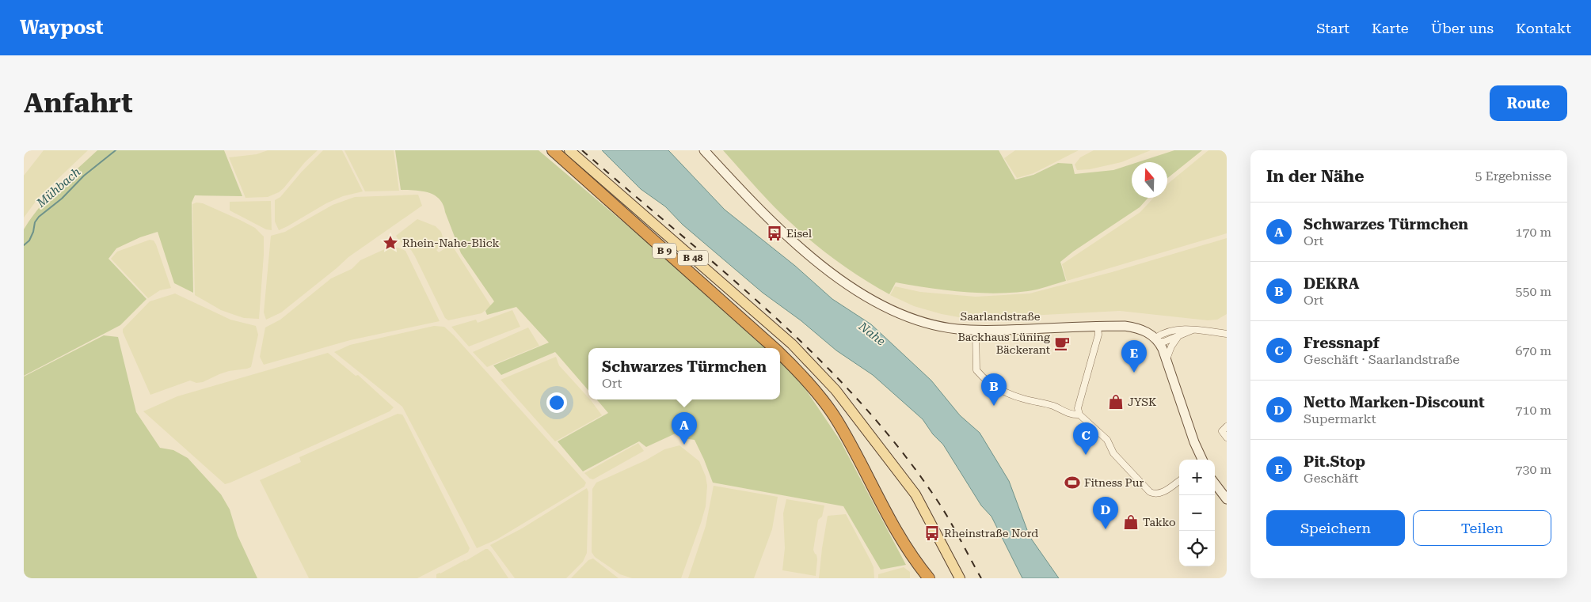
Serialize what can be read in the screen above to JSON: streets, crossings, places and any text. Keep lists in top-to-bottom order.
{
  "streets": {
    "highway": ["B 9"],
    "main road": ["B 48", "Saarlandstraße"]
  },
  "water": ["Mühbach", "Nahe"],
  "places": {
    "bus stop": ["Eisel", "Rheinstraße Nord"],
    "place": ["Rhein-Nahe-Blick"],
    "cafe": ["Backhaus Lüning Bäckerant"],
    "shop": ["JYSK", "Takko"],
    "sports": ["Fitness Pur"]
  },
  "north": "top",
  "page": {
    "header": "Waypost",
    "nav": [
      "Start",
      "Karte",
      "Über uns",
      "Kontakt"
    ],
    "buttons": [
      "Route",
      ["Speichern", "Teilen"]
    ],
    "title": "Anfahrt",
    "heading": ["In der Nähe", "5 Ergebnisse"],
    "list": [
      {
        "mark": "A",
        "name": "Schwarzes Türmchen",
        "note": "Ort",
        "value": "170 m"
      },
      {
        "mark": "B",
        "name": "DEKRA",
        "note": "Ort",
        "value": "550 m"
      },
      {
        "mark": "C",
        "name": "Fressnapf",
        "note": "Geschäft · Saarlandstraße",
        "value": "670 m"
      },
      {
        "mark": "D",
        "name": "Netto Marken-Discount",
        "note": "Supermarkt",
        "value": "710 m"
      },
      {
        "mark": "E",
        "name": "Pit.Stop",
        "note": "Geschäft",
        "value": "730 m"
      }
    ],
    "pins": [
      "E",
      "B",
      "A",
      "C",
      "D"
    ],
    "popup": ["Schwarzes Türmchen", "Ort"],
    "map_buttons": ["+", "−"]
  }
}
